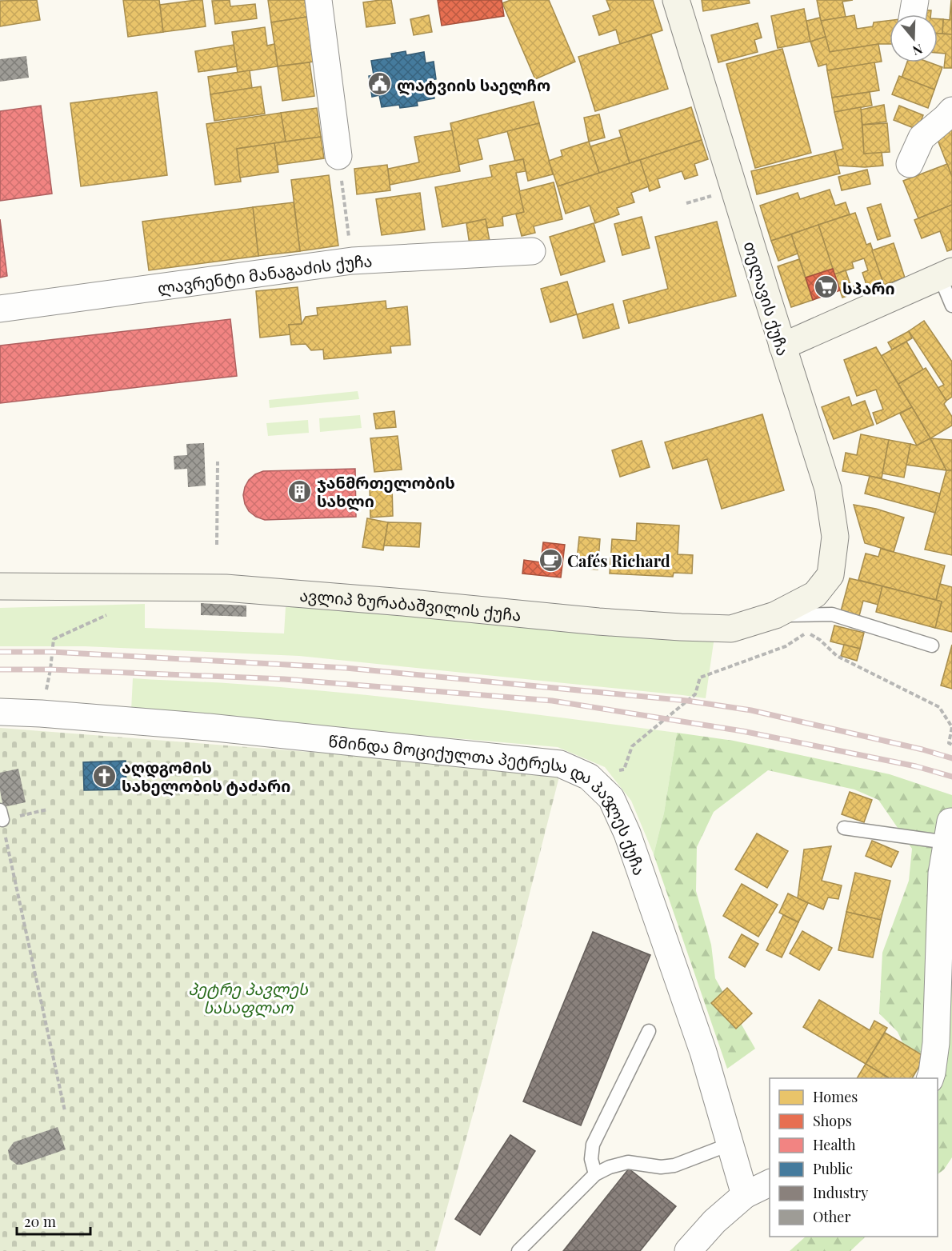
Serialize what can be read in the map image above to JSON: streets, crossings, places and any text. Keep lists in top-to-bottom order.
{
  "streets": {
    "street": [
      "ლავრენტი მანაგაძის ქუჩა",
      "თელავის ქუჩა",
      "ავლიპ ზურაბაშვილის ქუჩა",
      "წმინდა მოციქულთა პეტრესა და პავლეს ქუჩა"
    ]
  },
  "crossings": [
    ["თელავის ქუჩა", "ავლიპ ზურაბაშვილის ქუჩა"]
  ],
  "parks": ["პეტრე პავლეს სასაფლაო"],
  "places": {
    "public building": ["ლატვიის საელჩო"],
    "supermarket": ["სპარი"],
    "building": ["ჯანმრთელობის სახლი"],
    "cafe": ["Cafés Richard"],
    "church": ["აღდგომის სახელობის ტაძარი"]
  },
  "legend": [
    "Homes",
    "Shops",
    "Health",
    "Public",
    "Industry",
    "Other"
  ],
  "scale_bar": "20 m",
  "north": "bottom"
}
